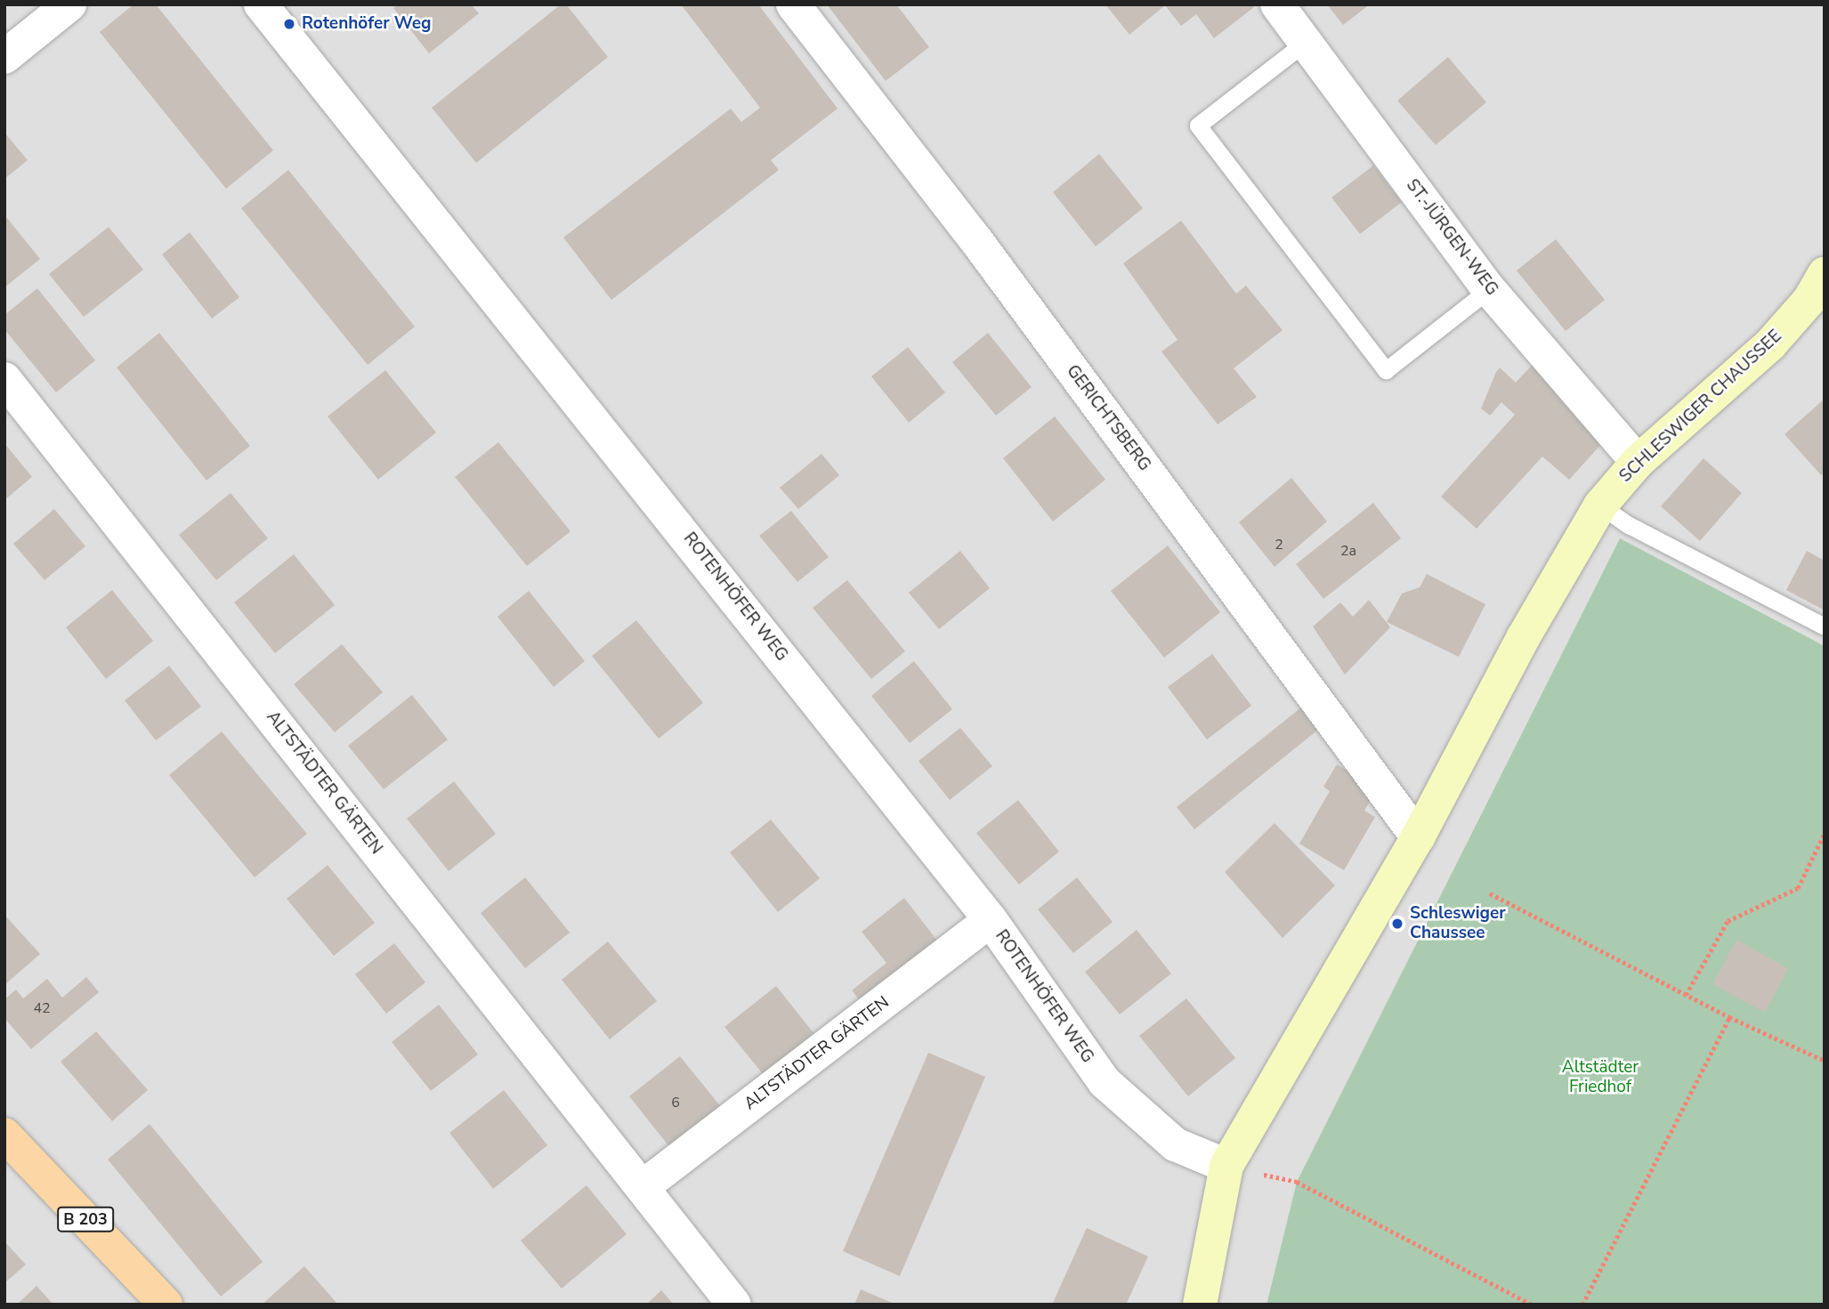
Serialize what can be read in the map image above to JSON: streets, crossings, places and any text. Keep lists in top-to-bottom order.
{
  "streets": {
    "main road": ["B 203"],
    "street": [
      "ST.-JÜRGEN-WEG",
      "SCHLESWIGER CHAUSSEE",
      "GERICHTSBERG",
      "ROTENHÖFER WEG",
      "ALTSTÄDTER GÄRTEN"
    ]
  },
  "crossings": [
    ["ST.-JÜRGEN-WEG", "SCHLESWIGER CHAUSSEE"],
    ["SCHLESWIGER CHAUSSEE", "GERICHTSBERG"],
    ["SCHLESWIGER CHAUSSEE", "ROTENHÖFER WEG"],
    ["ROTENHÖFER WEG", "ALTSTÄDTER GÄRTEN"]
  ],
  "parks": ["Altstädter Friedhof"],
  "places": ["Rotenhöfer Weg", "Schleswiger Chaussee"],
  "house_numbers": [
    "2",
    "2a",
    "42",
    "6"
  ]
}
